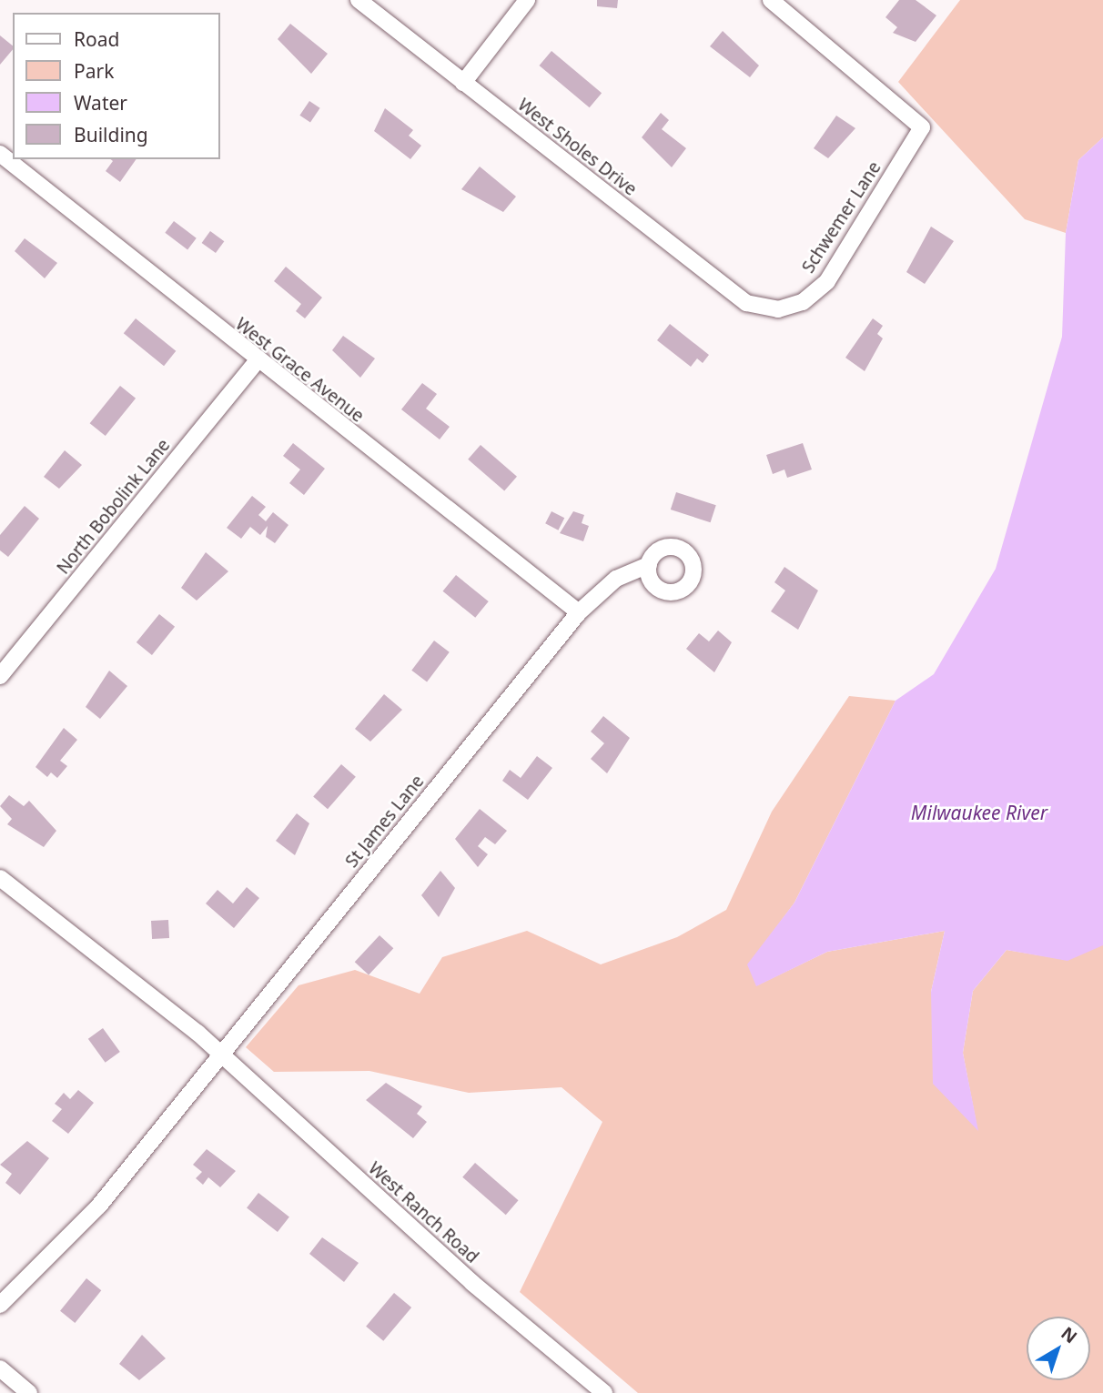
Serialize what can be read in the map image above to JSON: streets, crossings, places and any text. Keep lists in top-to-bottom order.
{
  "streets": {
    "street": [
      "West Sholes Drive",
      "Schwemer Lane",
      "West Grace Avenue",
      "North Bobolink Lane",
      "St James Lane",
      "West Ranch Road"
    ]
  },
  "crossings": [
    ["West Sholes Drive", "Schwemer Lane"],
    ["West Grace Avenue", "North Bobolink Lane"],
    ["West Grace Avenue", "St James Lane"],
    ["St James Lane", "West Ranch Road"]
  ],
  "water": ["Milwaukee River"],
  "legend": [
    "Road",
    "Park",
    "Water",
    "Building"
  ],
  "north": "top right"
}
